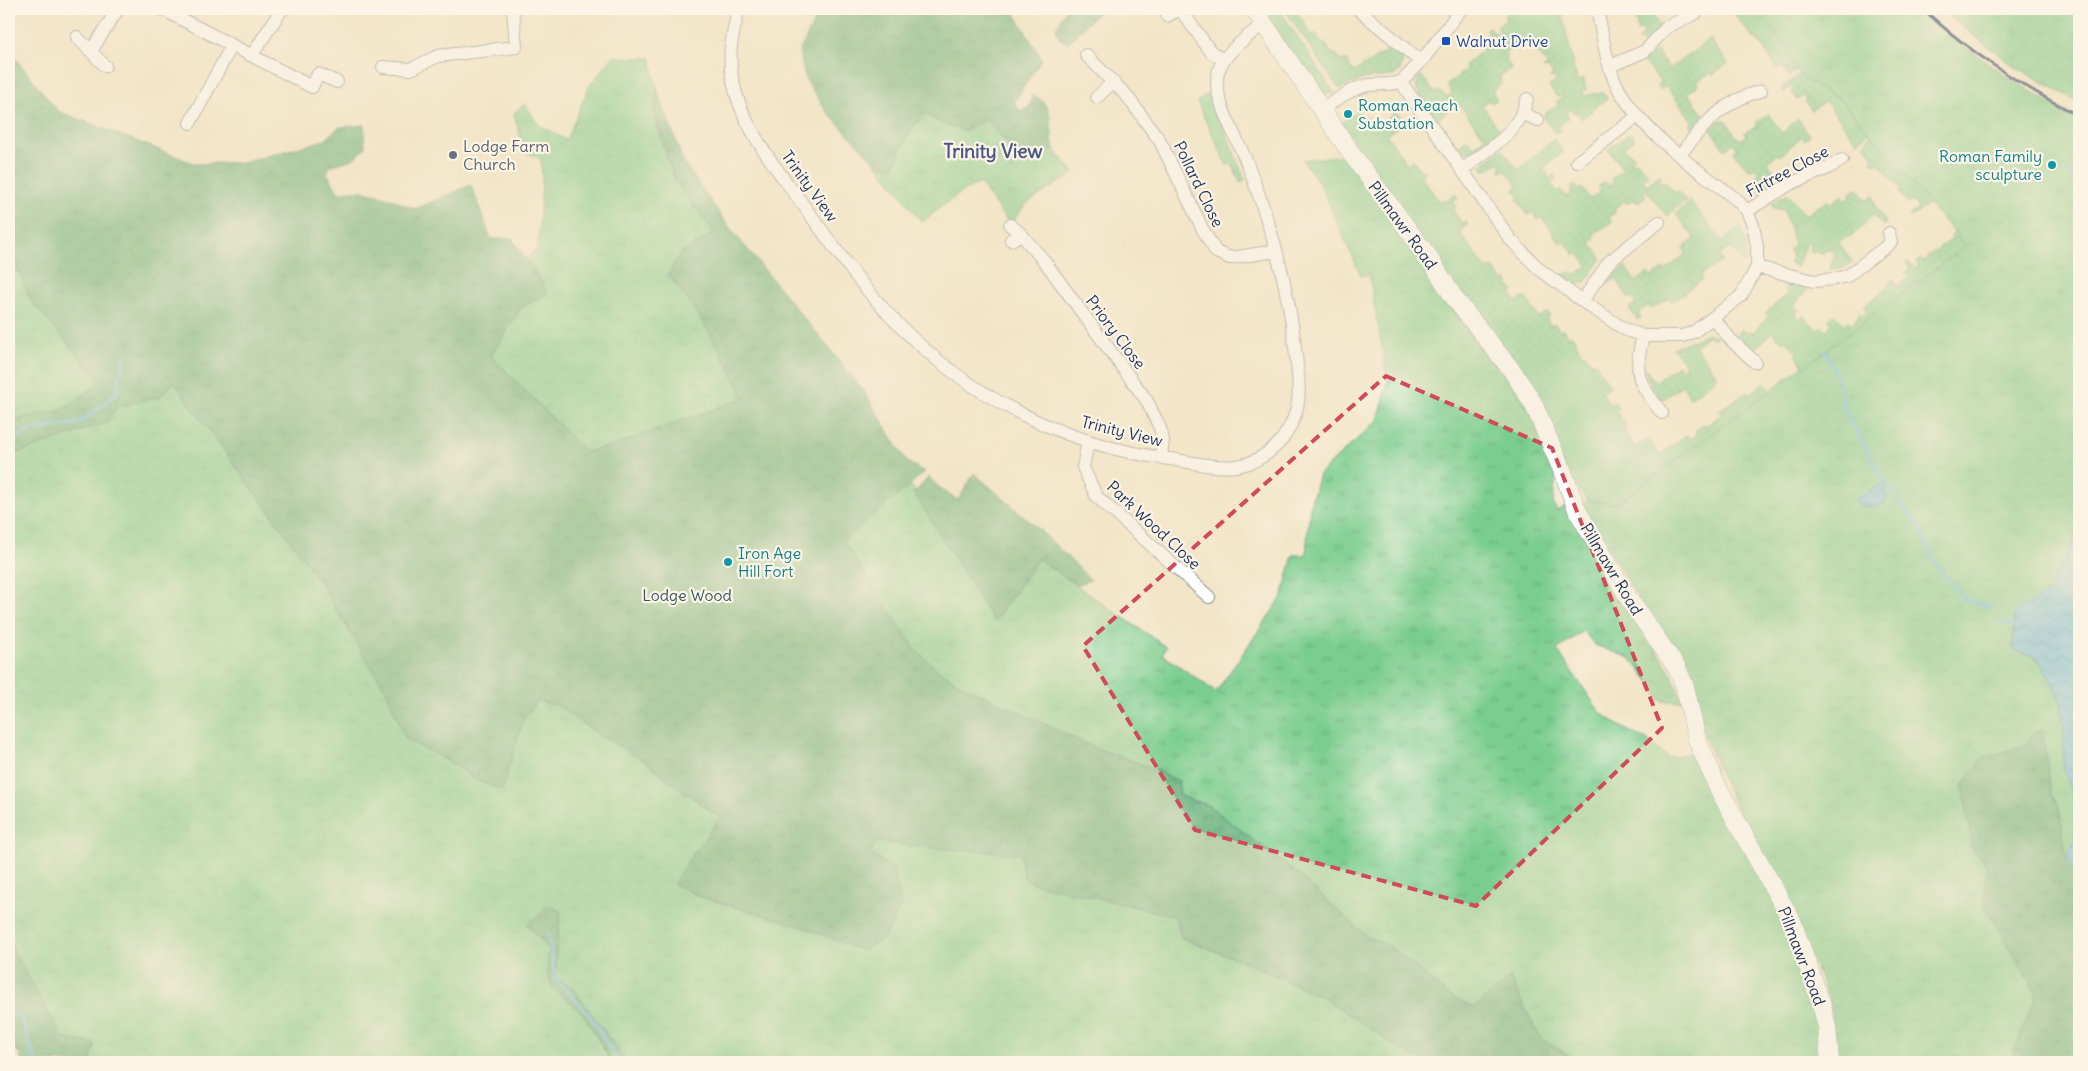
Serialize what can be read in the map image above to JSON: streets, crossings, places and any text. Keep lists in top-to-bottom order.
{
  "streets": {
    "street": [
      "Firtree Close",
      "Pollard Close",
      "Trinity View",
      "Pillmawr Road",
      "Priory Close",
      "Park Wood Close"
    ]
  },
  "crossings": [
    ["Pollard Close", "Trinity View"],
    ["Trinity View", "Priory Close"],
    ["Trinity View", "Park Wood Close"]
  ],
  "districts": ["Trinity View"],
  "parks": ["Lodge Wood"],
  "places": {
    "transit": ["Walnut Drive"],
    "other": [
      "Roman Reach Substation",
      "Lodge Farm Church",
      "Roman Family sculpture",
      "Iron Age Hill Fort"
    ]
  }
}
